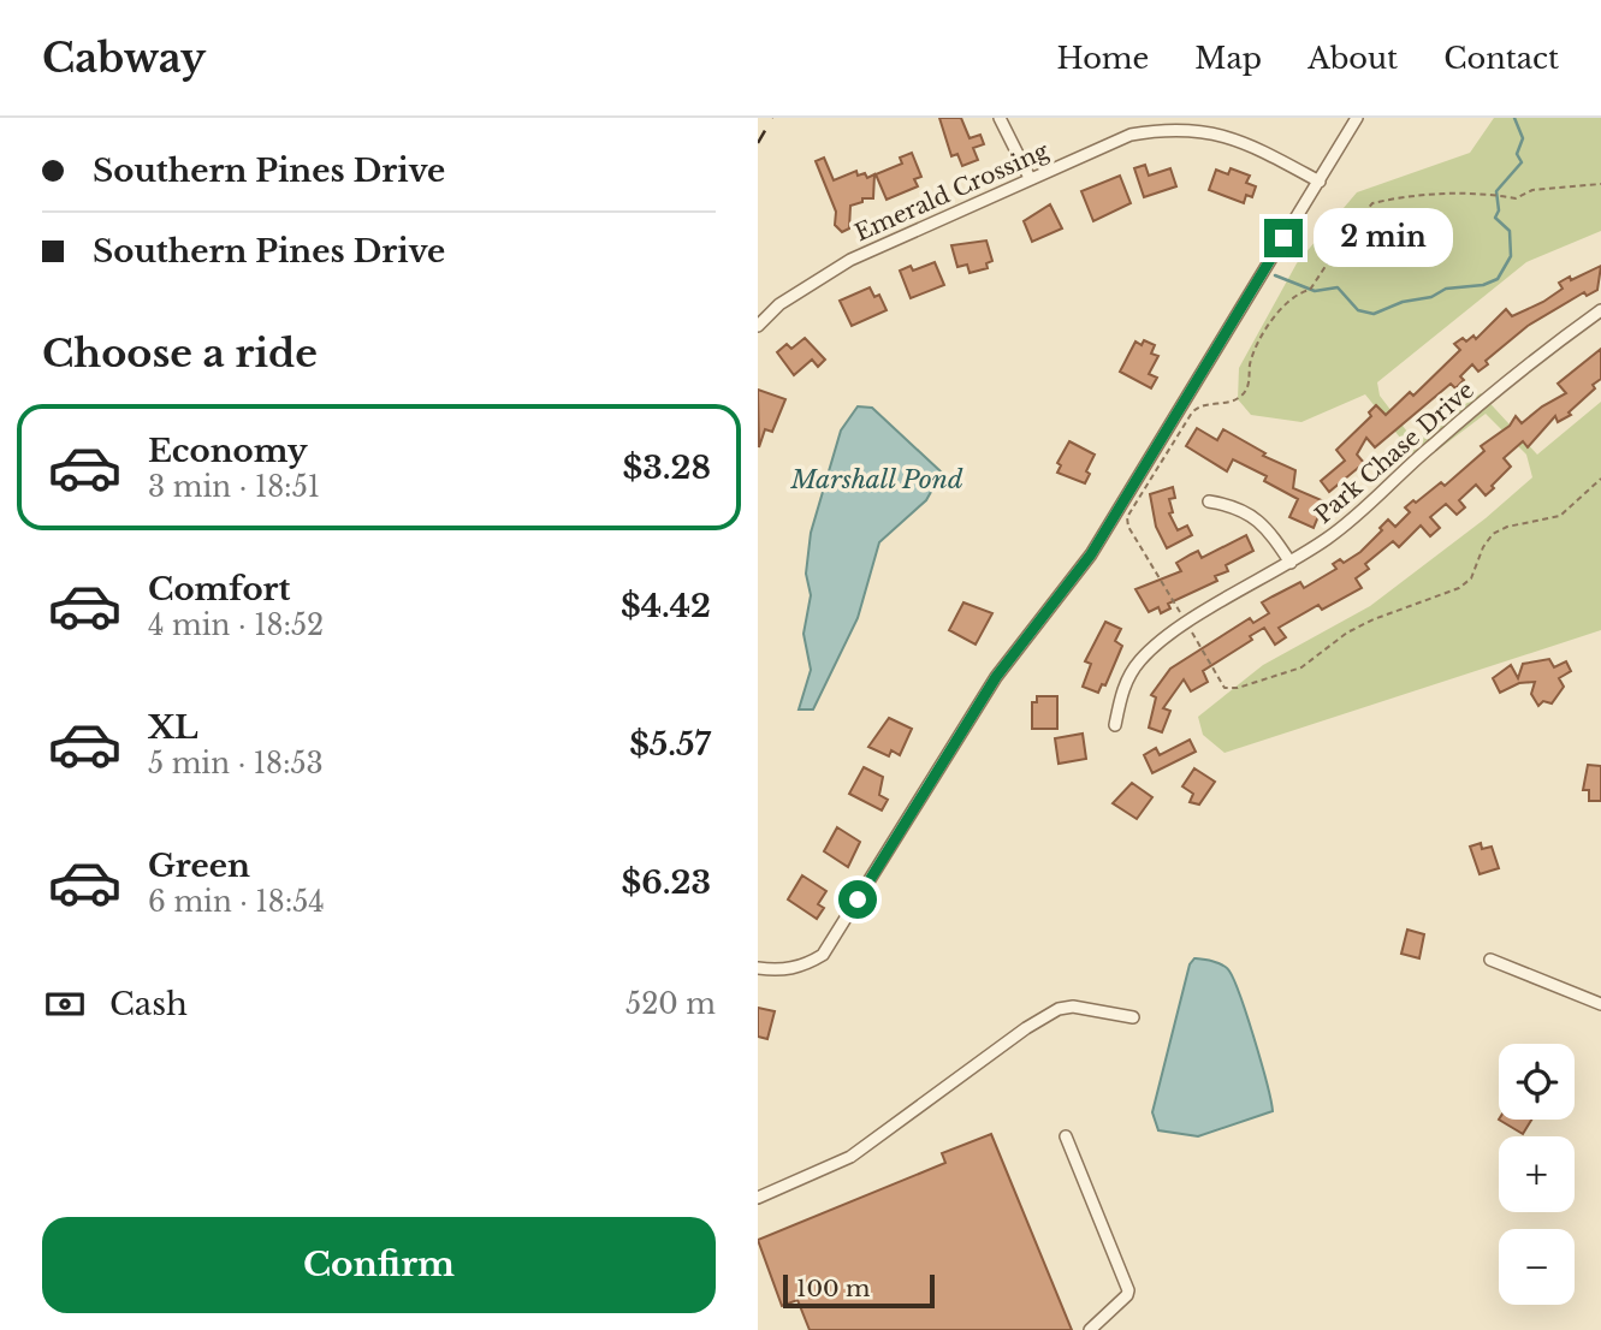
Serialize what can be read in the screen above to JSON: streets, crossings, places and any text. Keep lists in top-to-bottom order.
{
  "streets": {
    "street": ["Emerald Crossing", "Park Chase Drive"]
  },
  "water": ["Marshall Pond"],
  "scale_bar": "100 m",
  "page": {
    "header": "Cabway",
    "nav": [
      "Home",
      "Map",
      "About",
      "Contact"
    ],
    "banner": ["Southern Pines Drive", "Southern Pines Drive"],
    "bubble": "2 min",
    "heading": "Choose a ride",
    "list": [
      {
        "name": "Economy",
        "note": "3 min · 18:51",
        "value": "$3.28"
      },
      {
        "name": "Comfort",
        "note": "4 min · 18:52",
        "value": "$4.42"
      },
      {
        "name": "XL",
        "note": "5 min · 18:53",
        "value": "$5.57"
      },
      {
        "name": "Green",
        "note": "6 min · 18:54",
        "value": "$6.23"
      }
    ],
    "pay": ["Cash", "520 m"],
    "map_buttons": ["+", "−"],
    "buttons": "Confirm",
    "scale": "100 m"
  }
}
